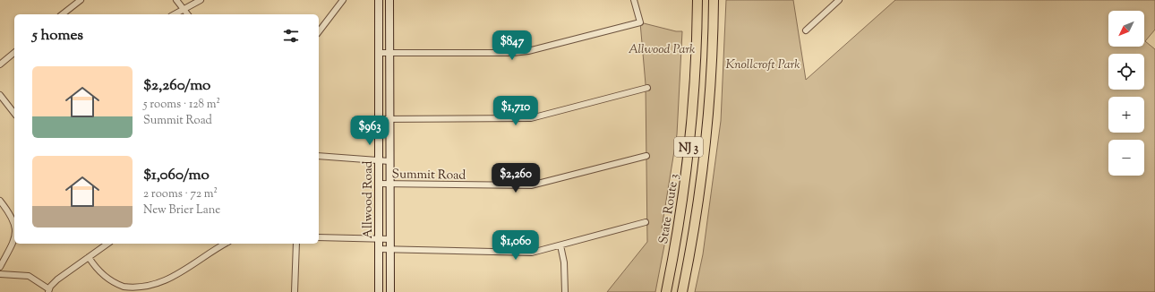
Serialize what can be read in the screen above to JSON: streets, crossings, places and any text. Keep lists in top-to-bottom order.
{
  "streets": {
    "highway": ["NJ 3", "State Route 3"],
    "main road": ["Allwood Road"],
    "street": ["Summit Road"]
  },
  "crossings": [
    ["Summit Road", "Allwood Road"]
  ],
  "parks": ["Allwood Park", "Knollcroft Park"],
  "north": "bottom left",
  "page": {
    "map_buttons": ["+", "−"],
    "heading": "5 homes",
    "price": [
      "$847",
      "$1,710",
      "$963",
      "$2,260",
      "$1,060"
    ],
    "list": [
      {
        "name": "$2,260/mo",
        "note": "5 rooms · 128 m² · Summit Road"
      },
      {
        "name": "$1,060/mo",
        "note": "2 rooms · 72 m² · New Brier Lane"
      }
    ]
  }
}
